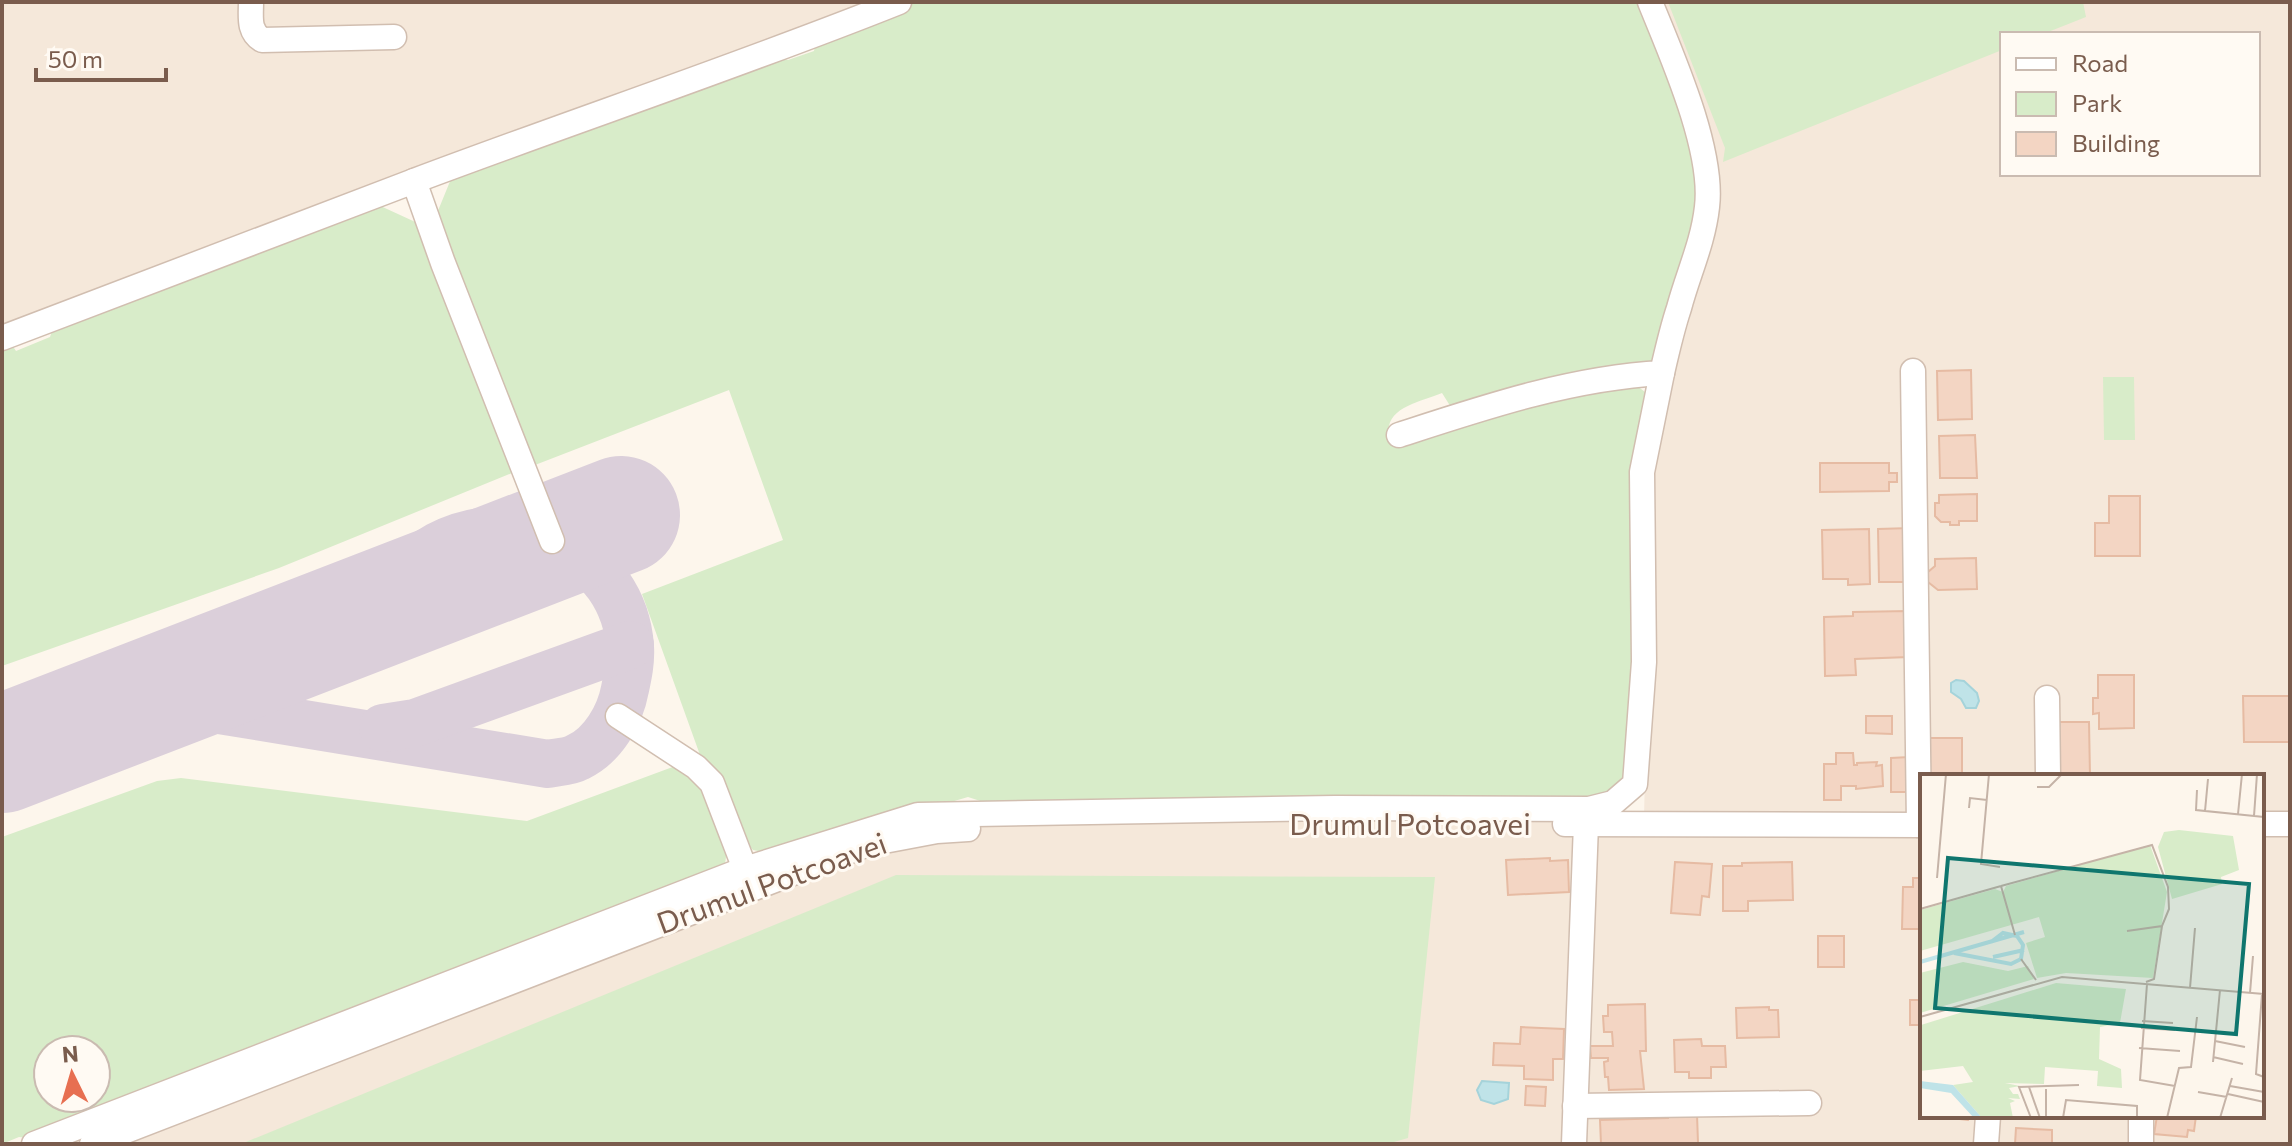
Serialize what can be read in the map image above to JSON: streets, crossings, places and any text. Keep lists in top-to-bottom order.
{
  "streets": {
    "street": ["Drumul Potcoavei"]
  },
  "legend": ["Road", "Park", "Building"],
  "scale_bar": "50 m",
  "north": "top"
}
